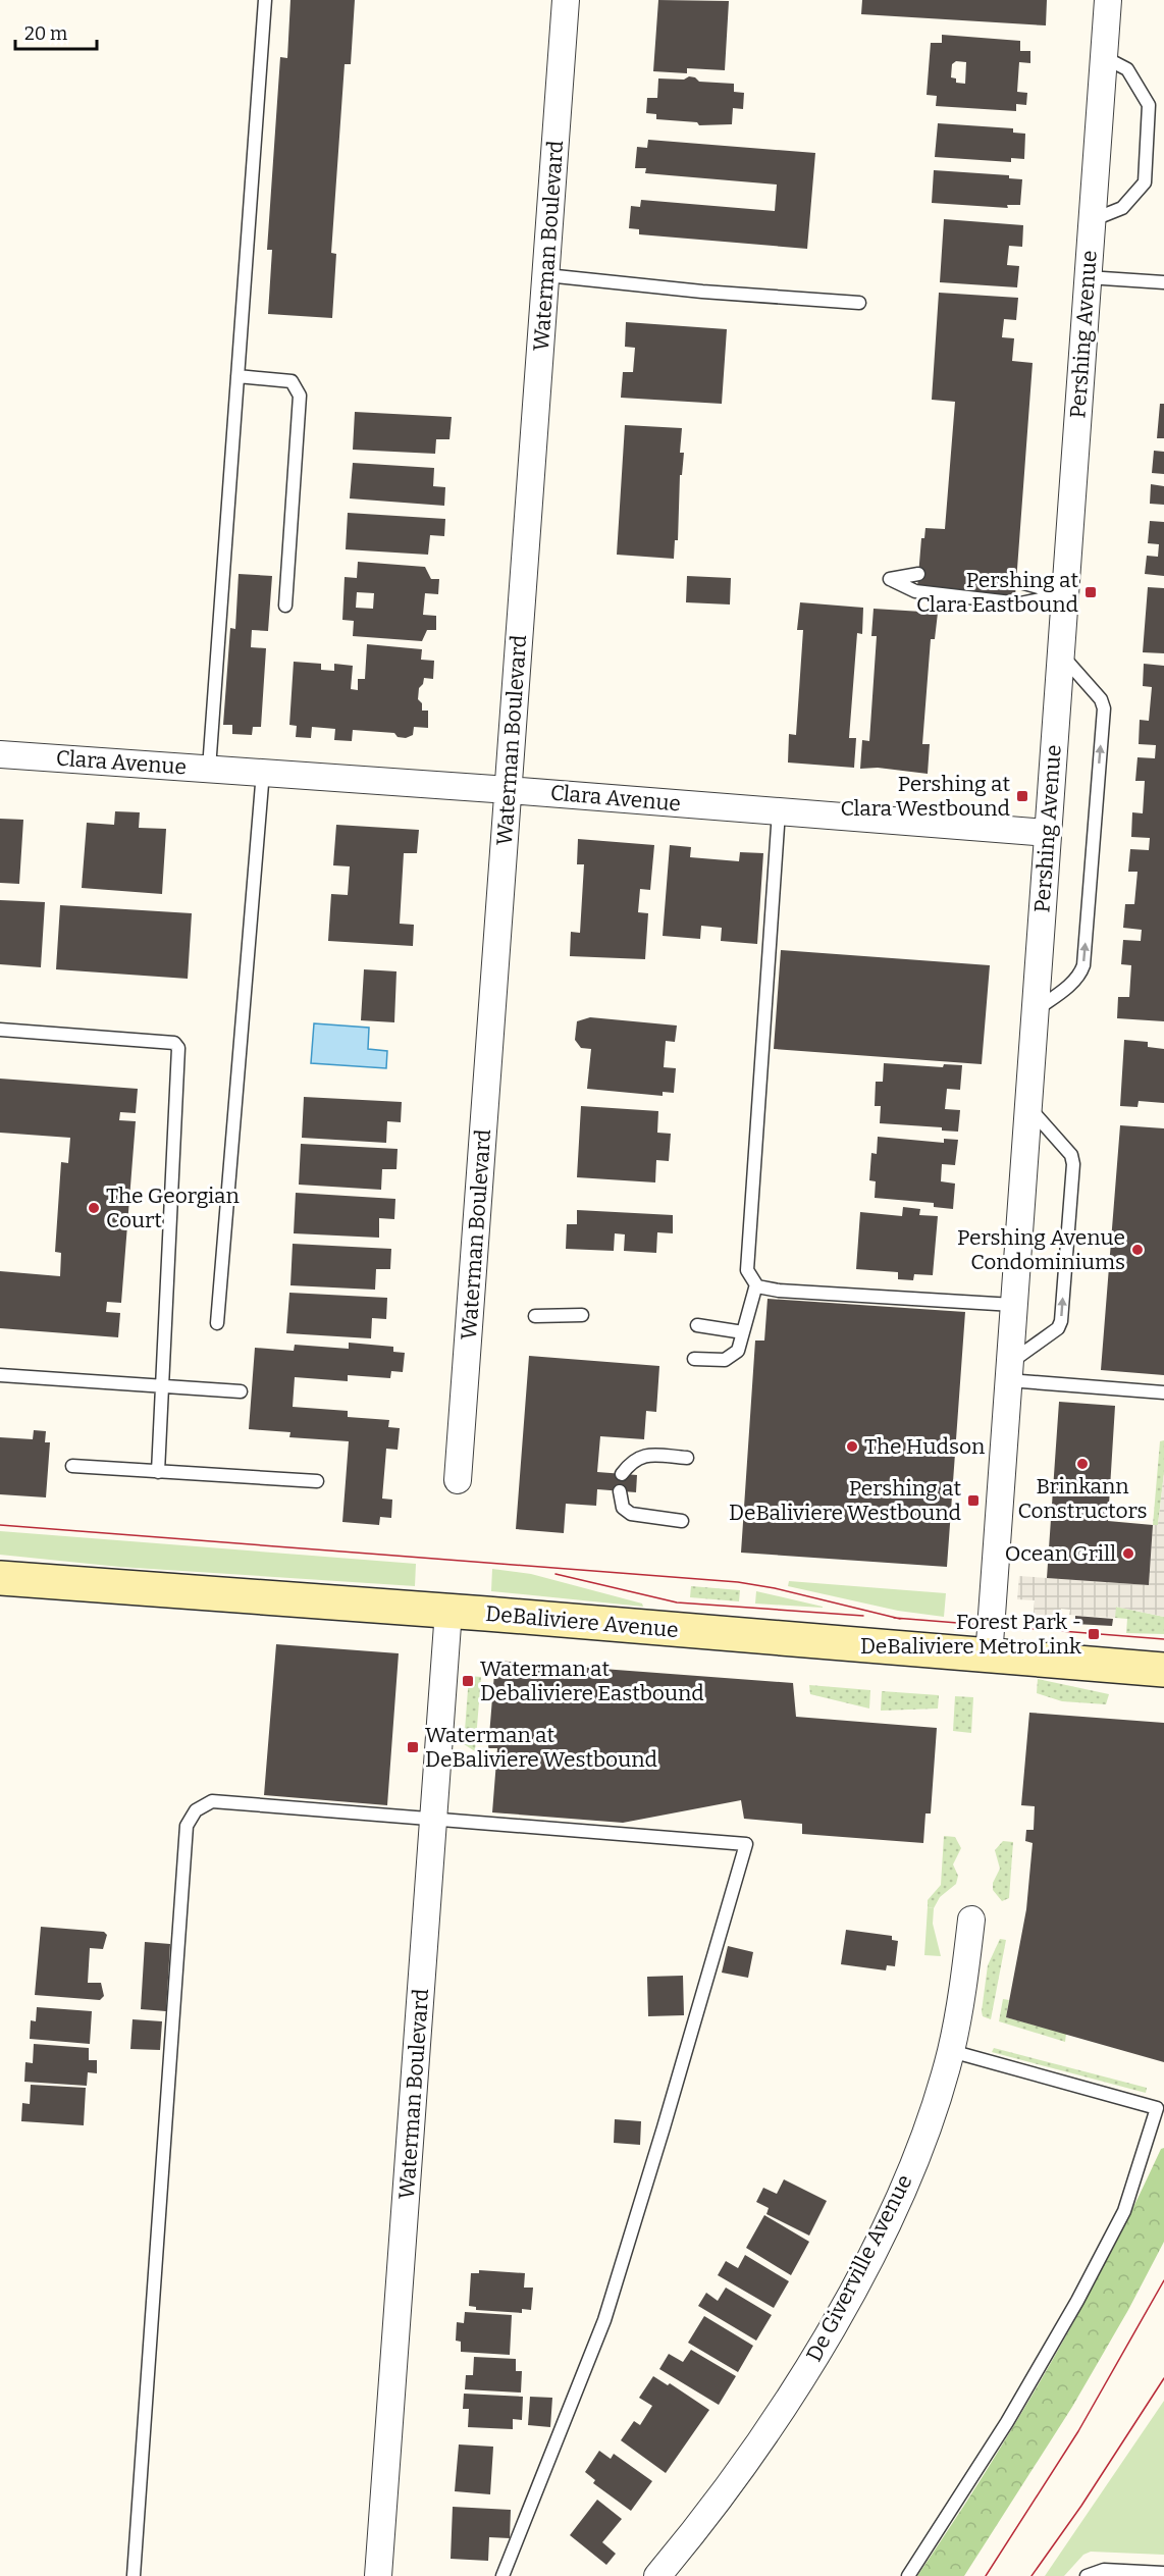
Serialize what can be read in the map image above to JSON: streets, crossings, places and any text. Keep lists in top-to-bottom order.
{
  "streets": {
    "main road": ["DeBaliviere Avenue"],
    "street": [
      "Waterman Boulevard",
      "Pershing Avenue",
      "Clara Avenue",
      "De Giverville Avenue"
    ]
  },
  "crossings": [
    ["Waterman Boulevard", "Clara Avenue"],
    ["Waterman Boulevard", "DeBaliviere Avenue"],
    ["Pershing Avenue", "Clara Avenue"],
    ["Pershing Avenue", "DeBaliviere Avenue"]
  ],
  "places": {
    "transit": [
      "Pershing at Clara Eastbound",
      "Pershing at Clara Westbound",
      "Pershing at DeBaliviere Westbound",
      "Forest Park - DeBaliviere MetroLink",
      "Waterman at Debaliviere Eastbound",
      "Waterman at DeBaliviere Westbound"
    ],
    "other": [
      "The Georgian Court",
      "Pershing Avenue Condominiums",
      "The Hudson",
      "Brinkann Constructors",
      "Ocean Grill"
    ]
  },
  "scale_bar": "20 m"
}
